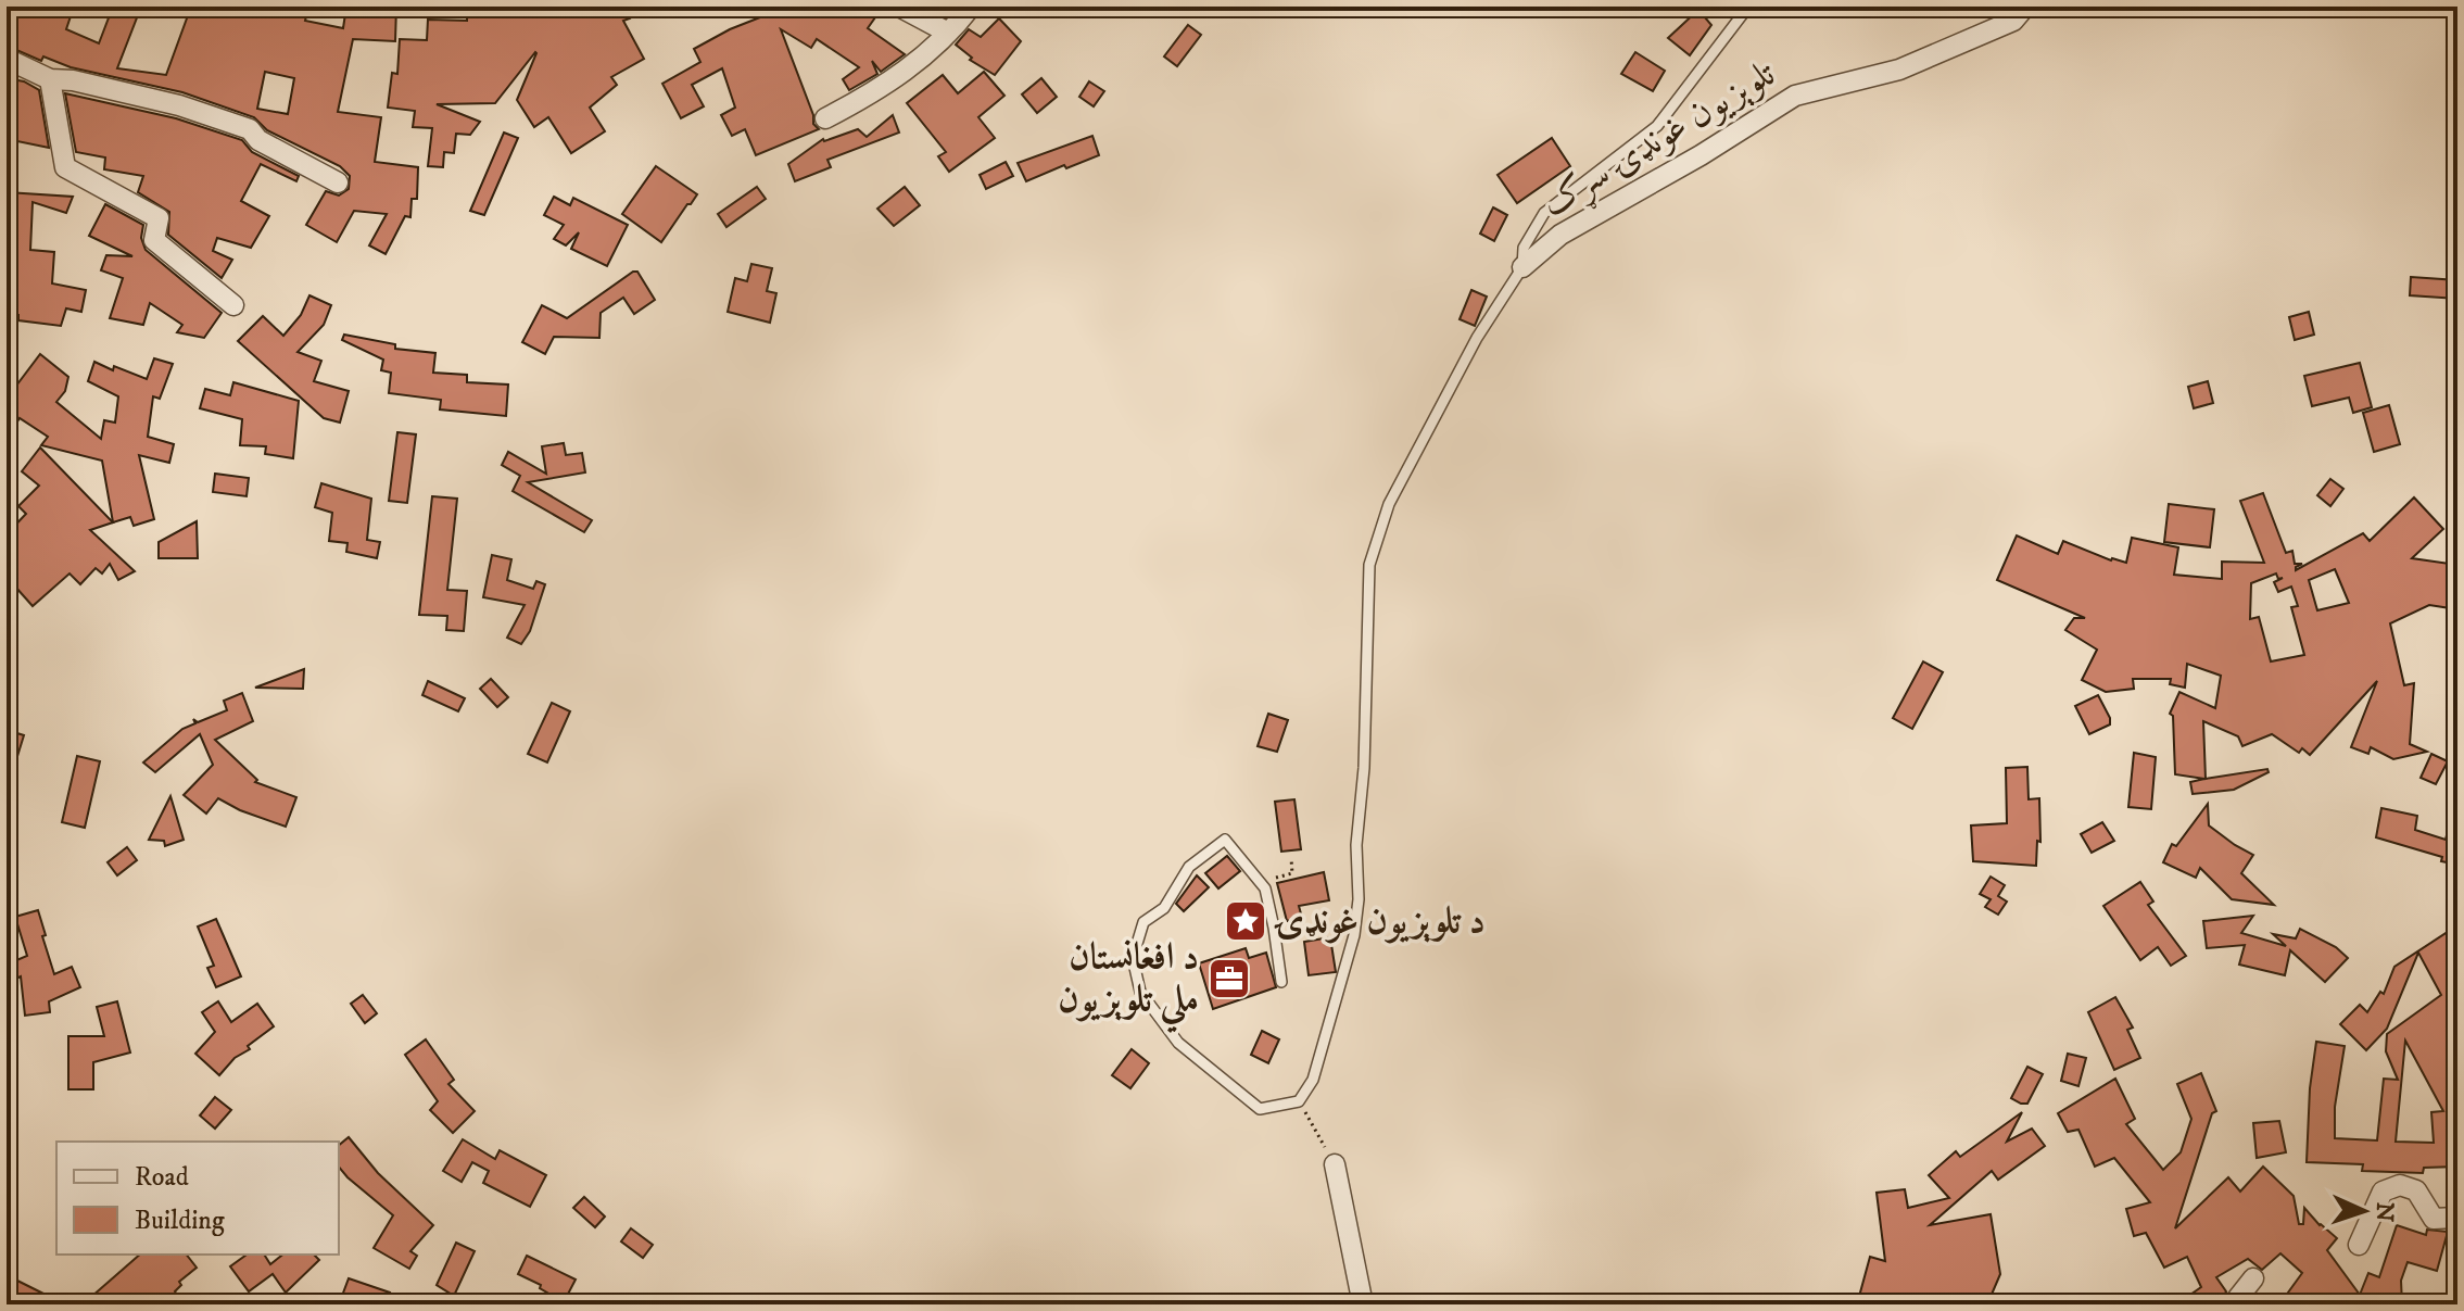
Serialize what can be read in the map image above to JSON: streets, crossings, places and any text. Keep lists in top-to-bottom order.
{
  "streets": {
    "street": ["تلوېزيون غونډۍ سړک"]
  },
  "places": {
    "place": ["د تلوېزیون غونډۍ"],
    "office": ["د افغانستان ملي تلوېزیون"]
  },
  "legend": ["Road", "Building"],
  "north": "right"
}
